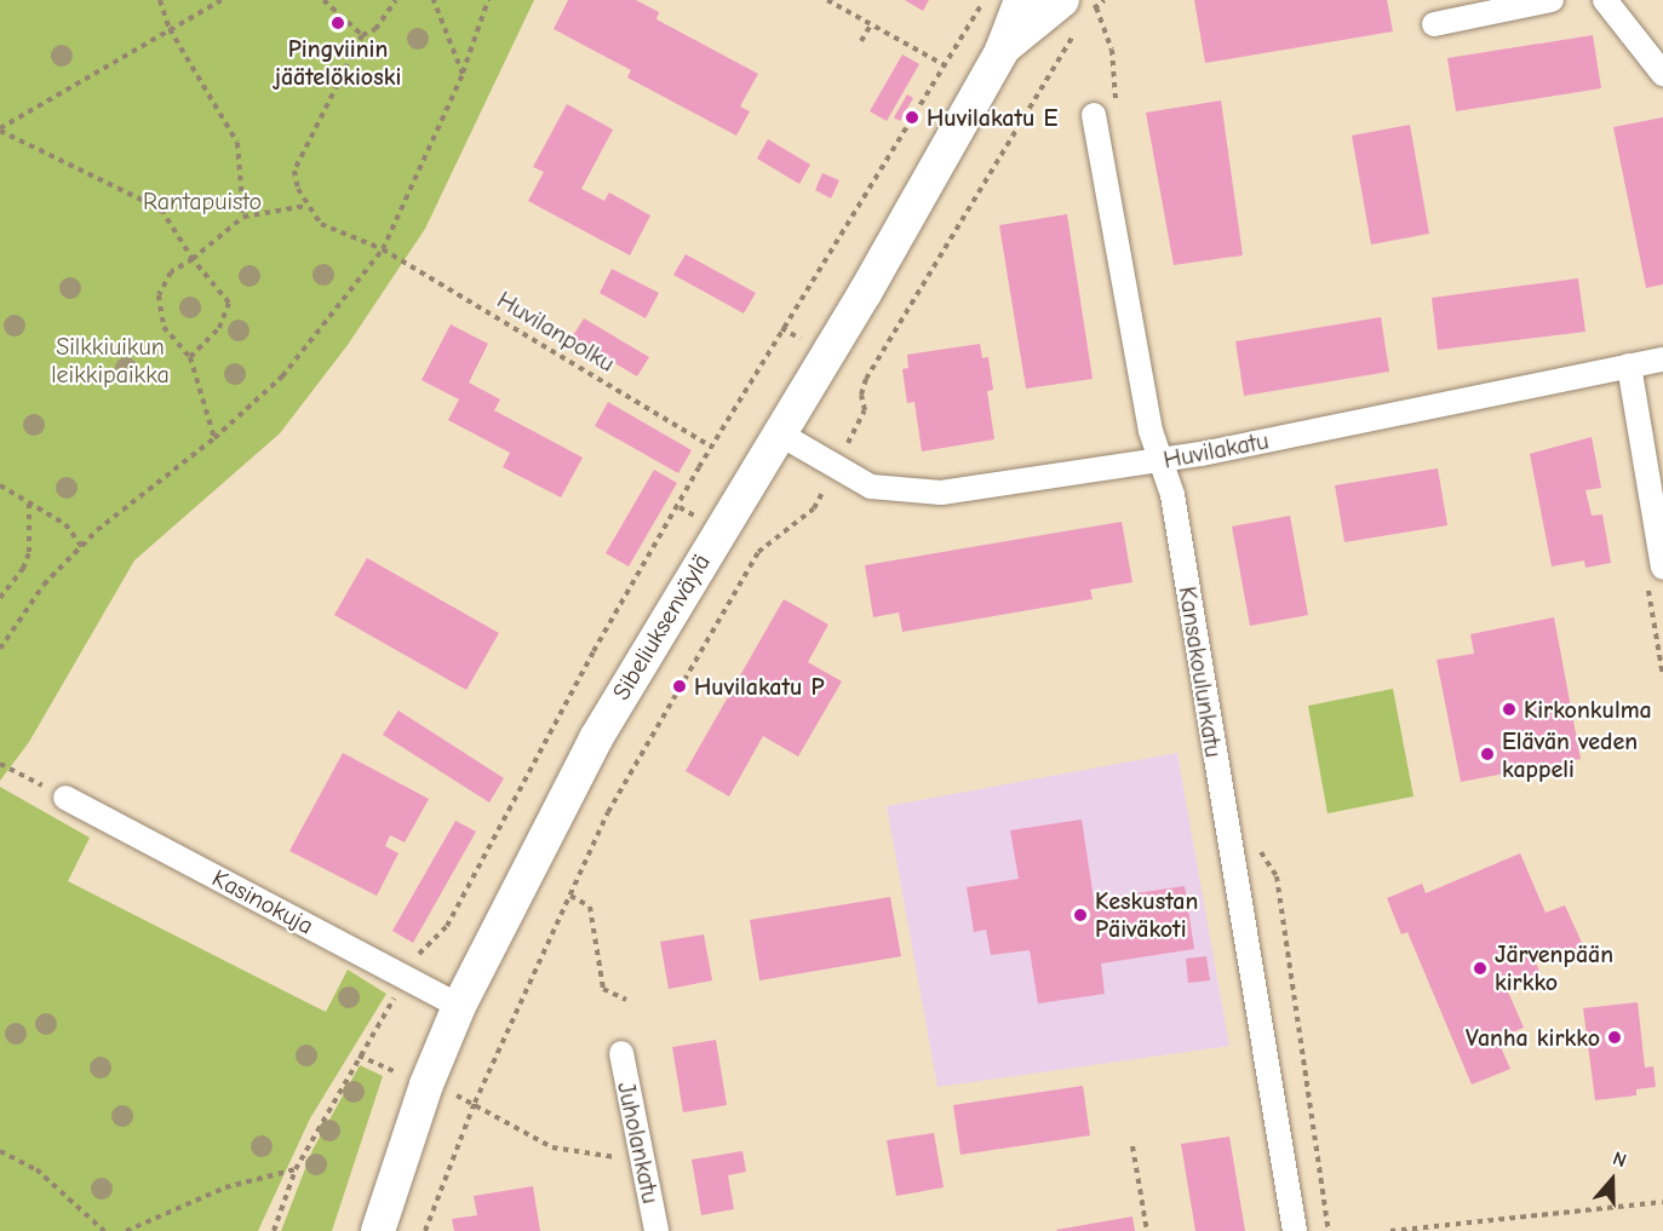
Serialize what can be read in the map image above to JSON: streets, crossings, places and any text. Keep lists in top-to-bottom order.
{
  "streets": {
    "main road": ["Sibeliuksenväylä"],
    "street": [
      "Huvilakatu",
      "Kansakoulunkatu",
      "Kasinokuja",
      "Juholankatu"
    ],
    "path": ["Huvilanpolku"]
  },
  "crossings": [
    ["Huvilakatu", "Sibeliuksenväylä"],
    ["Huvilakatu", "Kansakoulunkatu"],
    ["Sibeliuksenväylä", "Kasinokuja"]
  ],
  "parks": ["Rantapuisto", "Silkkiuikun leikkipaikka"],
  "places": [
    "Pingviinin jäätelökioski",
    "Huvilakatu E",
    "Huvilakatu P",
    "Kirkonkulma",
    "Elävän veden kappeli",
    "Keskustan Päiväkoti",
    "Järvenpään kirkko",
    "Vanha kirkko"
  ],
  "north": "top"
}
